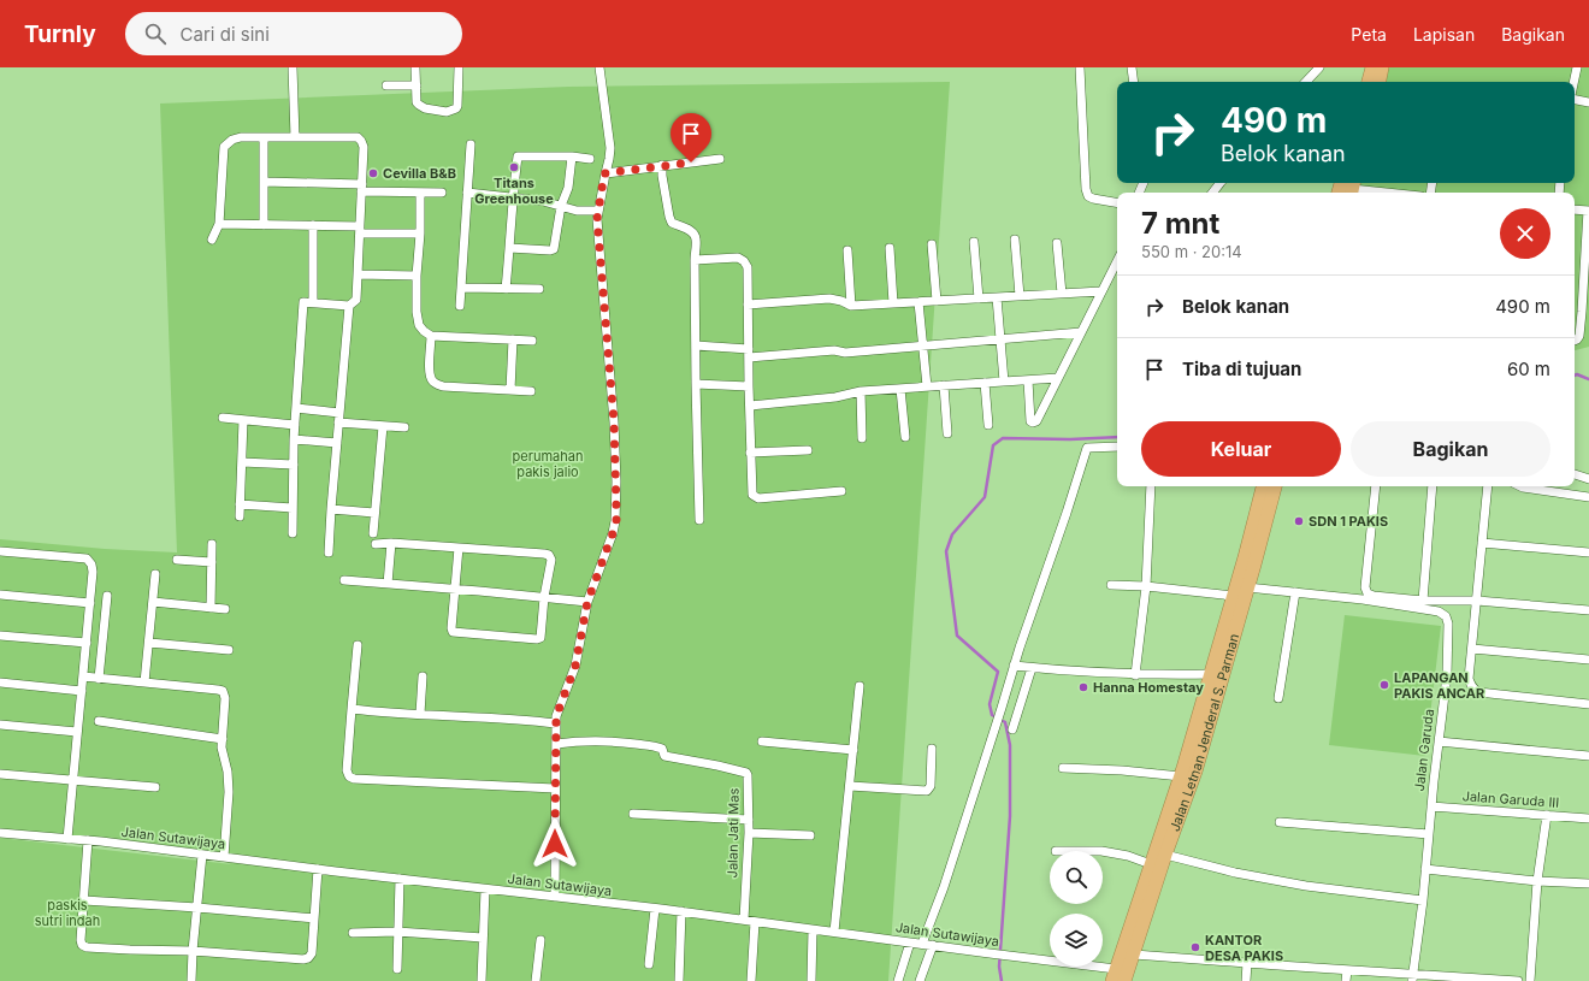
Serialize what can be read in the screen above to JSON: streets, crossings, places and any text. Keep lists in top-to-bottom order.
{
  "streets": {
    "highway": ["Jalan Letnan Jenderal S. Parman"],
    "street": [
      "Jalan Garuda",
      "Jalan Garuda III",
      "Jalan Jati Mas",
      "Jalan Sutawijaya"
    ]
  },
  "crossings": [
    ["Jalan Letnan Jenderal S. Parman", "Jalan Garuda"],
    ["Jalan Letnan Jenderal S. Parman", "Jalan Sutawijaya"],
    ["Jalan Garuda", "Jalan Garuda III"],
    ["Jalan Jati Mas", "Jalan Sutawijaya"]
  ],
  "parks": ["perumahan pakis jalio", "paskis sutri indah"],
  "places": [
    "Titans Greenhouse",
    "Cevilla B&B",
    "SDN 1 PAKIS",
    "LAPANGAN PAKIS ANCAR",
    "Hanna Homestay",
    "KANTOR DESA PAKIS"
  ],
  "page": {
    "header": "Turnly",
    "search": "Cari di sini",
    "nav": ["Peta", "Lapisan", "Bagikan"],
    "turn": ["490 m", "Belok kanan"],
    "heading": ["7 mnt", "550 m · 20:14"],
    "list": [
      {
        "name": "Belok kanan",
        "value": "490 m"
      },
      {
        "name": "Tiba di tujuan",
        "value": "60 m"
      }
    ],
    "buttons": ["Keluar", "Bagikan"]
  }
}
